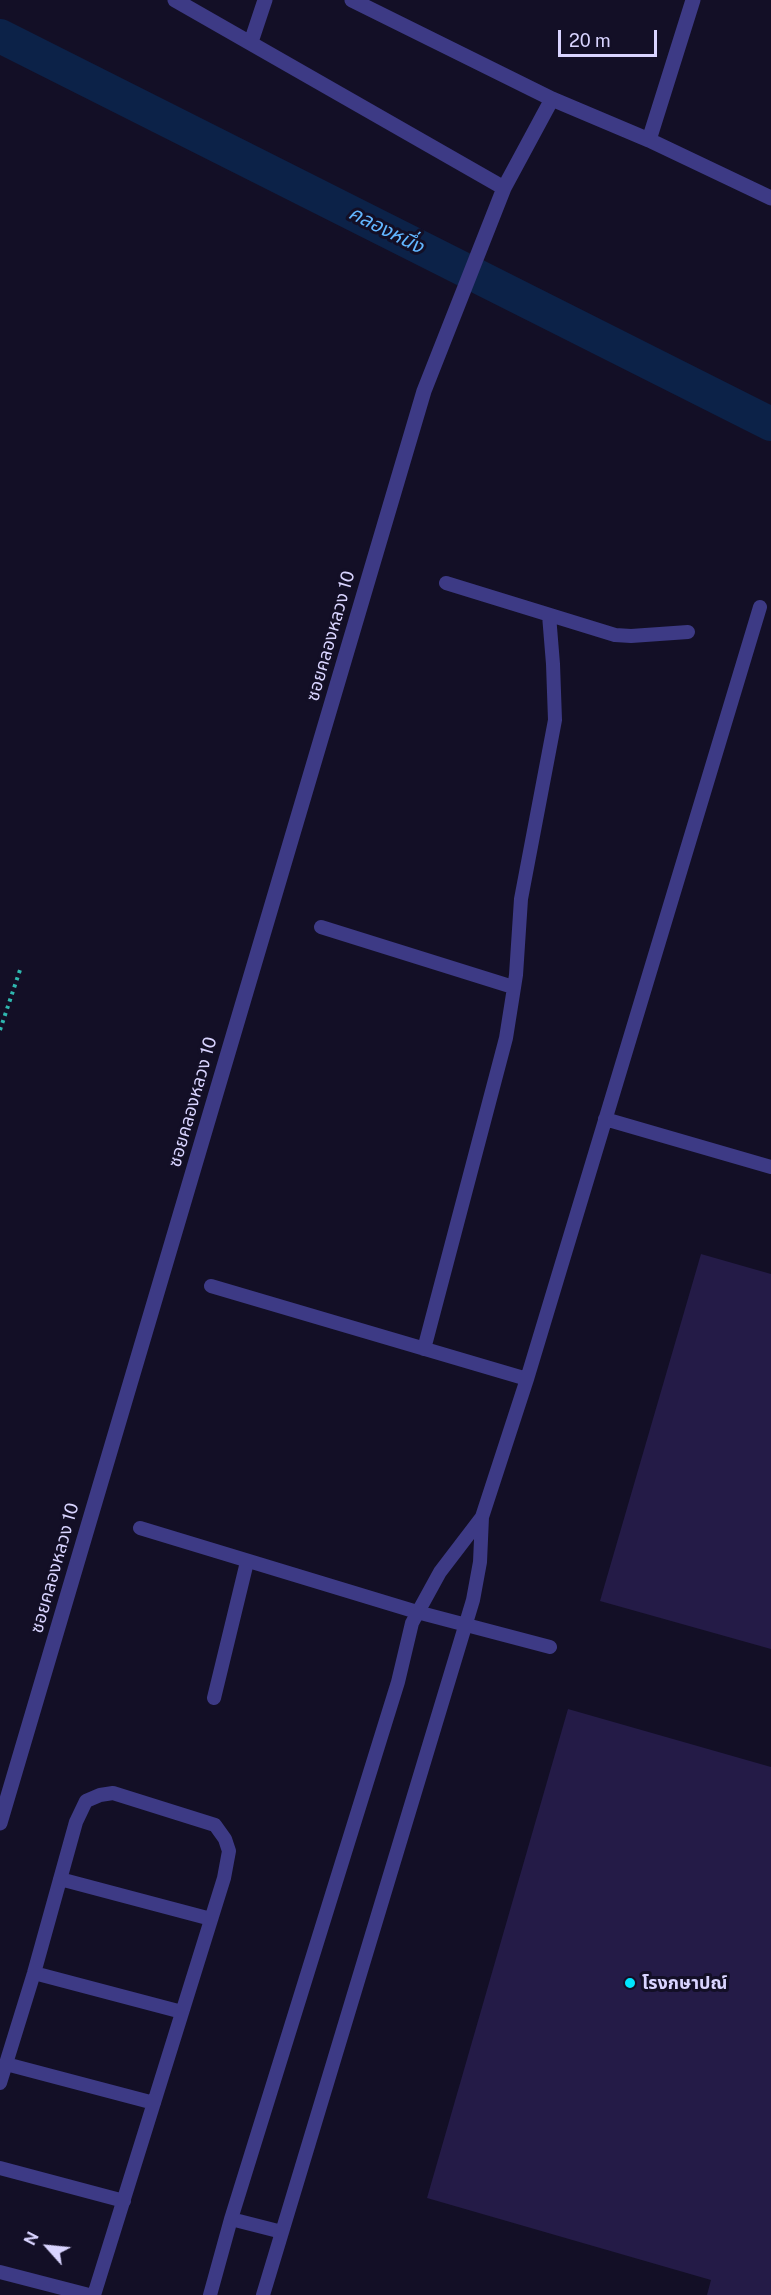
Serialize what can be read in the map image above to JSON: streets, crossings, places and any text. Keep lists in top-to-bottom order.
{
  "streets": {
    "street": ["ซอยคลองหลวง 10"]
  },
  "water": ["คลองหนึ่ง"],
  "places": ["โรงกษาปณ์"],
  "scale_bar": "20 m",
  "north": "top left"
}
